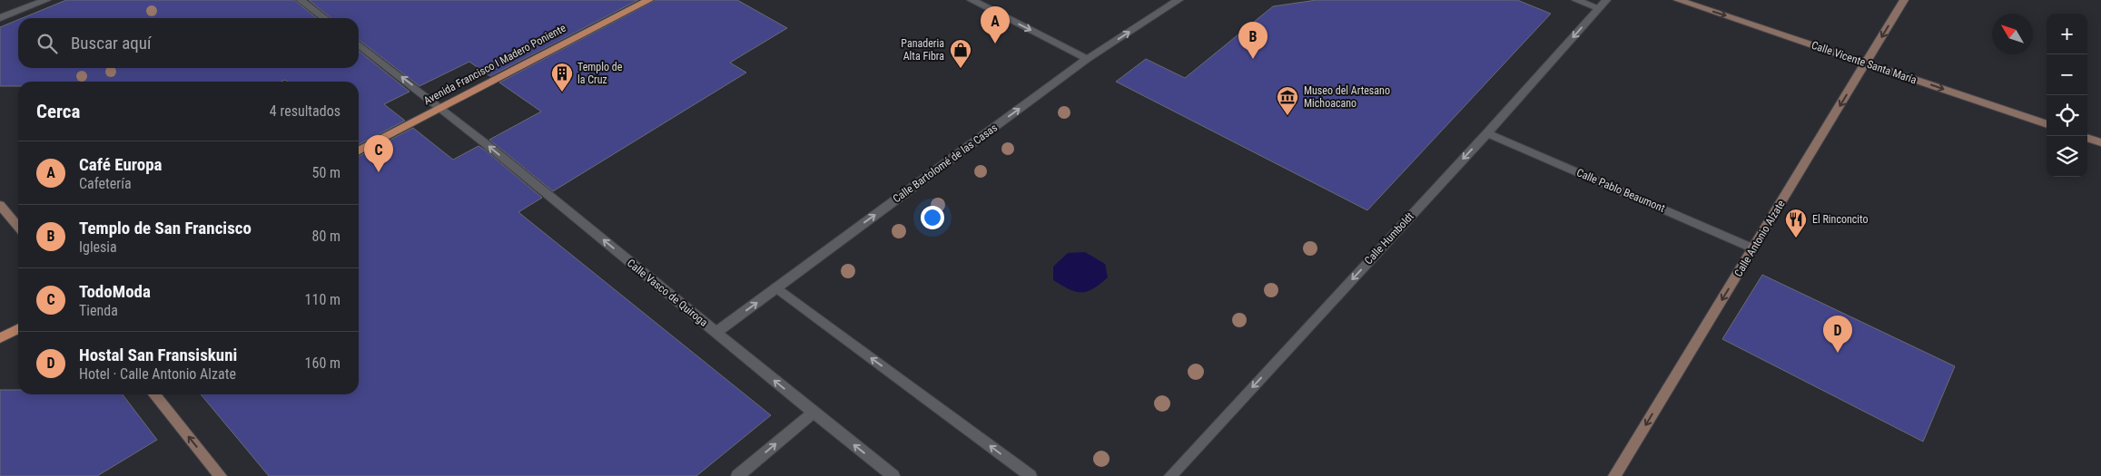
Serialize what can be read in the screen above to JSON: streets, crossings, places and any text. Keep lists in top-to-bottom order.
{
  "streets": {
    "main road": ["Avenida Francisco I Madero Poniente"],
    "street": [
      "Calle Vicente Santa María",
      "Calle Bartolomé de las Casas",
      "Calle Pablo Beaumont",
      "Calle Humboldt",
      "Calle Antonio Alzate",
      "Calle Vasco de Quiroga"
    ]
  },
  "crossings": [
    ["Calle Vicente Santa María", "Calle Antonio Alzate"],
    ["Avenida Francisco I Madero Poniente", "Calle Vasco de Quiroga"],
    ["Calle Bartolomé de las Casas", "Calle Vasco de Quiroga"],
    ["Calle Pablo Beaumont", "Calle Humboldt"],
    ["Calle Pablo Beaumont", "Calle Antonio Alzate"]
  ],
  "one_way": [
    "Calle Vicente Santa María",
    "Calle Bartolomé de las Casas",
    "Calle Humboldt",
    "Calle Antonio Alzate"
  ],
  "places": {
    "shop": ["Panaderia Alta Fibra"],
    "building": ["Templo de la Cruz"],
    "museum": ["Museo del Artesano Michoacano"],
    "restaurant": ["El Rinconcito"]
  },
  "north": "top left",
  "page": {
    "pins": [
      "A",
      "B",
      "C",
      "D"
    ],
    "map_buttons": ["+", "−"],
    "search": "Buscar aquí",
    "heading": ["Cerca", "4 resultados"],
    "list": [
      {
        "mark": "A",
        "name": "Café Europa",
        "note": "Cafetería",
        "value": "50 m"
      },
      {
        "mark": "B",
        "name": "Templo de San Francisco",
        "note": "Iglesia",
        "value": "80 m"
      },
      {
        "mark": "C",
        "name": "TodoModa",
        "note": "Tienda",
        "value": "110 m"
      },
      {
        "mark": "D",
        "name": "Hostal San Fransiskuni",
        "note": "Hotel · Calle Antonio Alzate",
        "value": "160 m"
      }
    ]
  }
}
